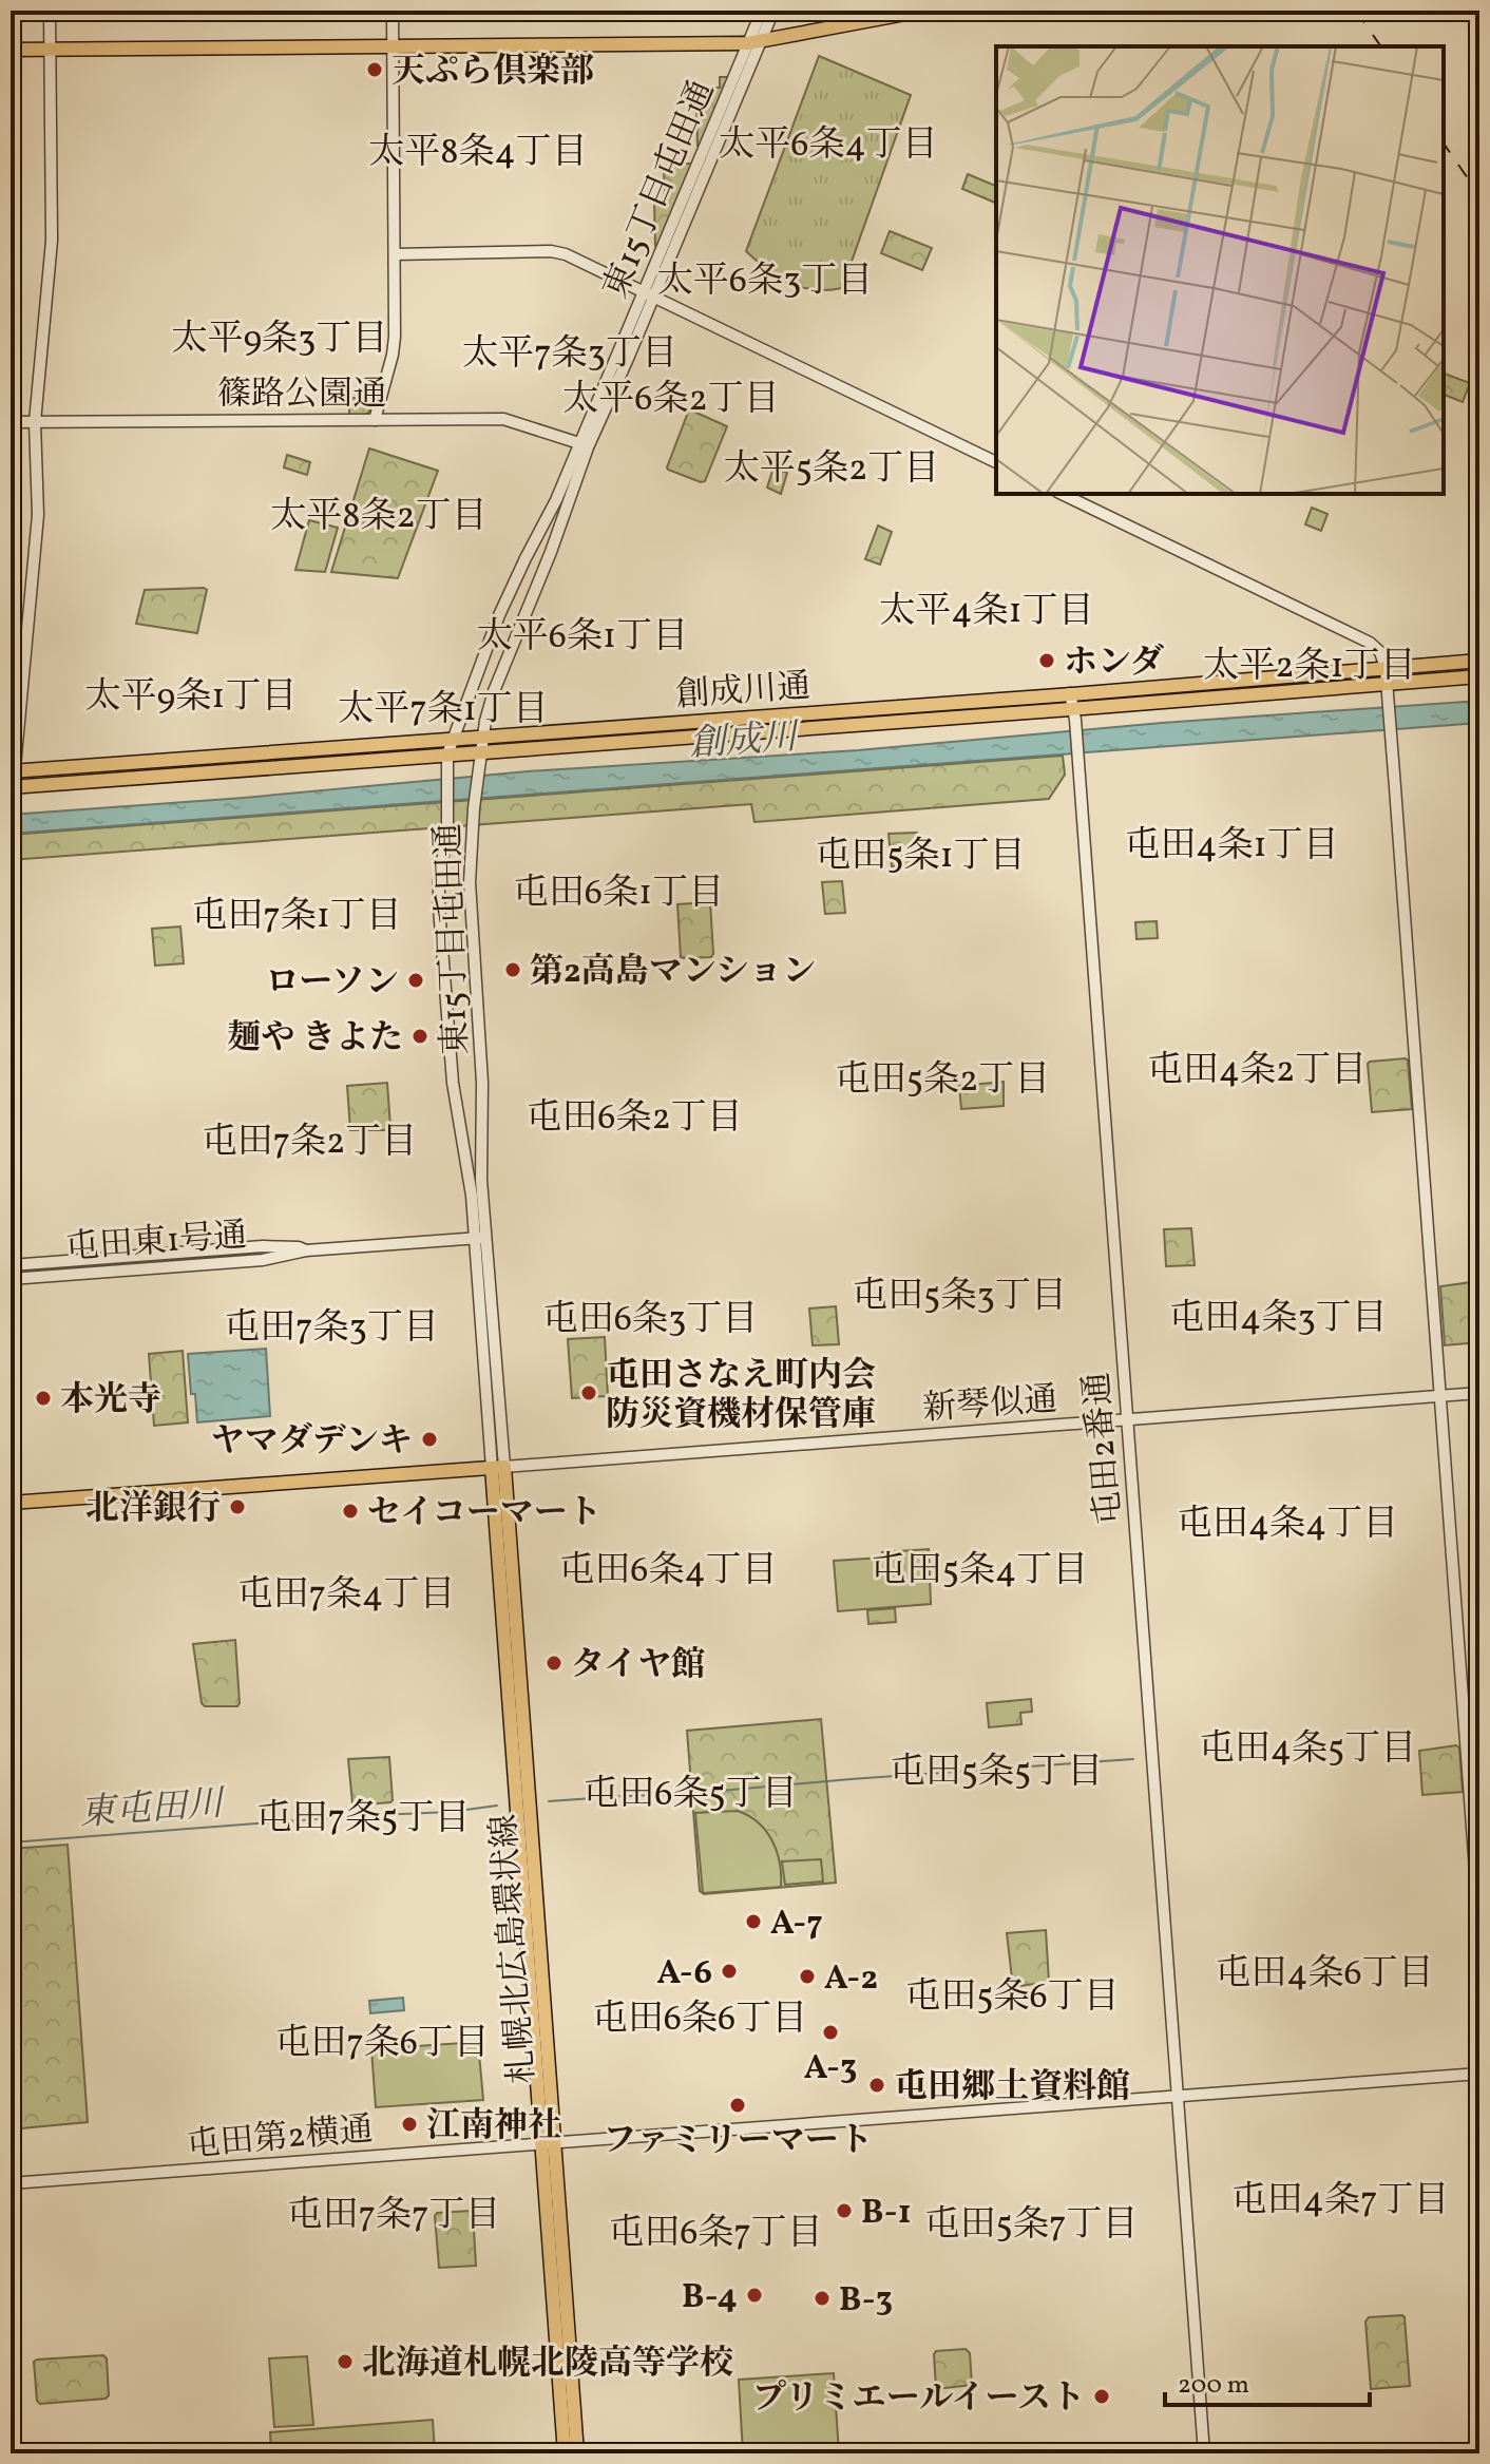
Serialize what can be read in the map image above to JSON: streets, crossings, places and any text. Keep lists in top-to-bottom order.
{
  "streets": {
    "main road": ["創成川通", "札幌北広島環状線"],
    "street": [
      "東15丁目屯田通",
      "篠路公園通",
      "屯田東1号通",
      "新琴似通",
      "屯田2番通",
      "屯田第2横通"
    ]
  },
  "crossings": [
    ["東15丁目屯田通", "篠路公園通"],
    ["東15丁目屯田通", "創成川通"],
    ["東15丁目屯田通", "屯田東1号通"],
    ["東15丁目屯田通", "新琴似通"],
    ["東15丁目屯田通", "札幌北広島環状線"],
    ["創成川通", "屯田2番通"],
    ["新琴似通", "屯田2番通"],
    ["新琴似通", "札幌北広島環状線"],
    ["屯田2番通", "屯田第2横通"],
    ["札幌北広島環状線", "屯田第2横通"]
  ],
  "districts": [
    "太平6条4丁目",
    "太平8条4丁目",
    "太平6条3丁目",
    "太平9条3丁目",
    "太平7条3丁目",
    "太平6条2丁目",
    "太平5条2丁目",
    "太平8条2丁目",
    "太平4条1丁目",
    "太平6条1丁目",
    "太平2条1丁目",
    "太平9条1丁目",
    "太平7条1丁目",
    "屯田4条1丁目",
    "屯田5条1丁目",
    "屯田6条1丁目",
    "屯田7条1丁目",
    "屯田4条2丁目",
    "屯田5条2丁目",
    "屯田6条2丁目",
    "屯田7条2丁目",
    "屯田5条3丁目",
    "屯田4条3丁目",
    "屯田6条3丁目",
    "屯田7条3丁目",
    "屯田4条4丁目",
    "屯田6条4丁目",
    "屯田5条4丁目",
    "屯田7条4丁目",
    "屯田4条5丁目",
    "屯田5条5丁目",
    "屯田6条5丁目",
    "屯田7条5丁目",
    "屯田4条6丁目",
    "屯田5条6丁目",
    "屯田6条6丁目",
    "屯田7条6丁目",
    "屯田4条7丁目",
    "屯田7条7丁目",
    "屯田5条7丁目",
    "屯田6条7丁目"
  ],
  "water": ["創成川", "東屯田川"],
  "places": [
    "天ぷら倶楽部",
    "ホンダ",
    "第2高島マンション",
    "ローソン",
    "麺や きよた",
    "屯田さなえ町内会 防災資機材保管庫",
    "本光寺",
    "ヤマダデンキ",
    "北洋銀行",
    "セイコーマート",
    "タイヤ館",
    "A-7",
    "A-6",
    "A-2",
    "A-3",
    "屯田郷土資料館",
    "ファミリーマート",
    "江南神社",
    "B-1",
    "B-4",
    "B-3",
    "北海道札幌北陵高等学校",
    "プリミエールイースト"
  ],
  "scale_bar": "200 m"
}
